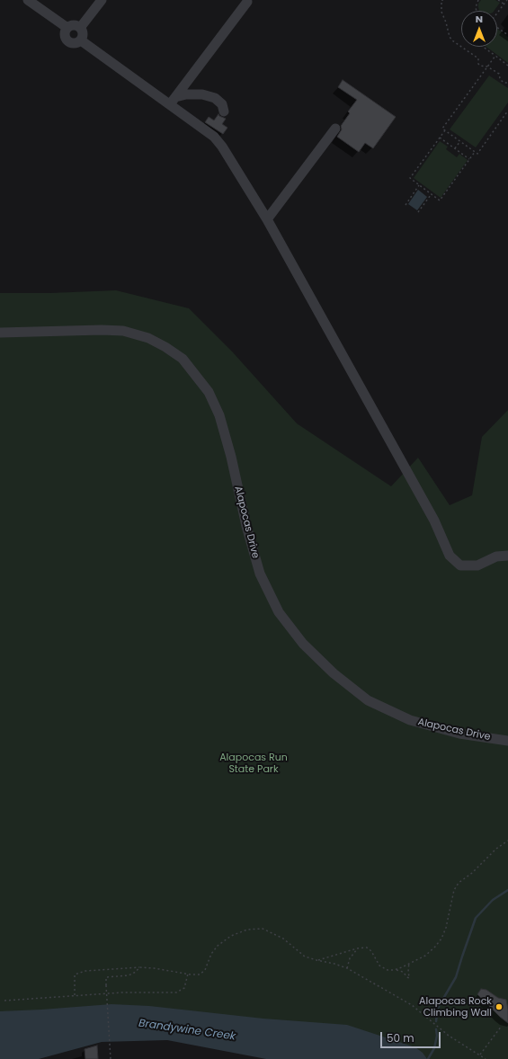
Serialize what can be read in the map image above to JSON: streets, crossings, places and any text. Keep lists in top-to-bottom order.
{
  "streets": {
    "street": ["Alapocas Drive"]
  },
  "water": ["Brandywine Creek"],
  "parks": ["Alapocas Run State Park"],
  "places": ["Alapocas Rock Climbing Wall"],
  "scale_bar": "50 m",
  "north": "top"
}
